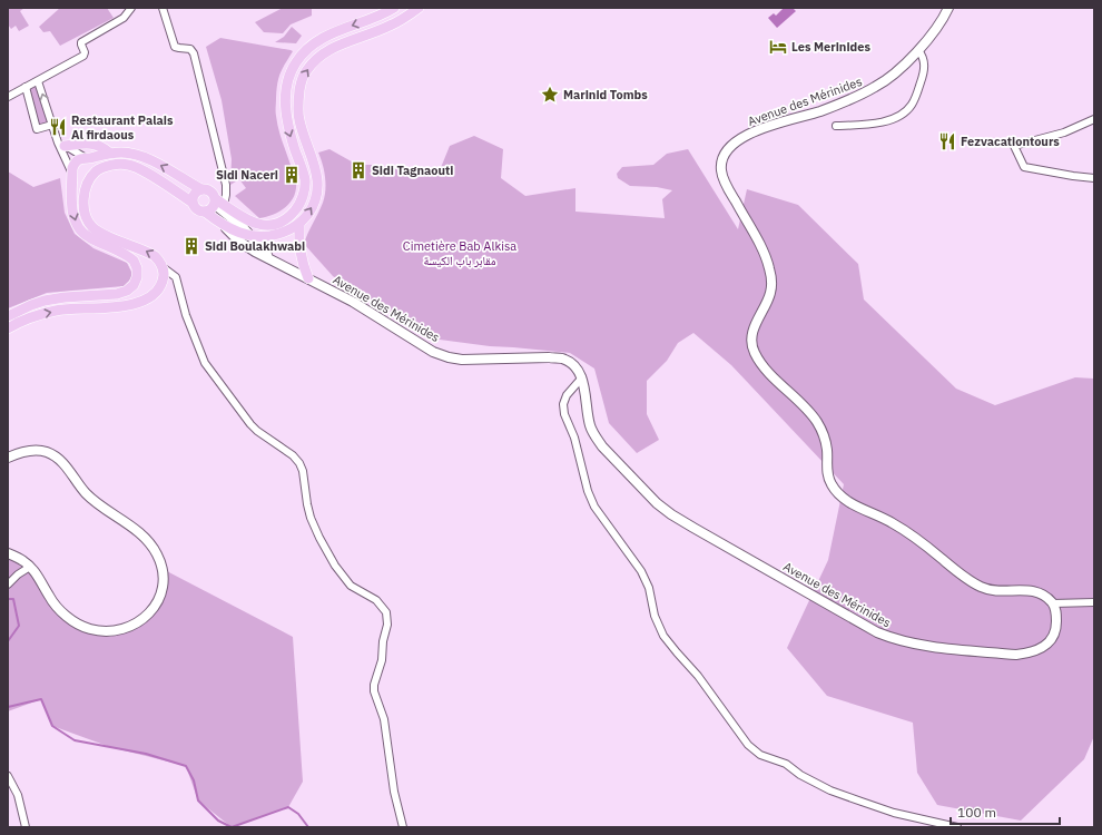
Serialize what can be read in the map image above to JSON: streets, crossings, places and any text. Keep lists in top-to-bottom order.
{
  "streets": {
    "main road": ["Avenue des Mérinides"]
  },
  "parks": ["Cimetière Bab Alkisa مقابر باب الكيسة"],
  "places": {
    "hotel": ["Les Merinides"],
    "place": ["Marinid Tombs"],
    "restaurant": ["Restaurant Palais Al firdaous", "Fezvacationtours"],
    "building": ["Sidi Tagnaouti", "Sidi Naceri", "Sidi Boulakhwabi"]
  },
  "scale_bar": "100 m"
}
